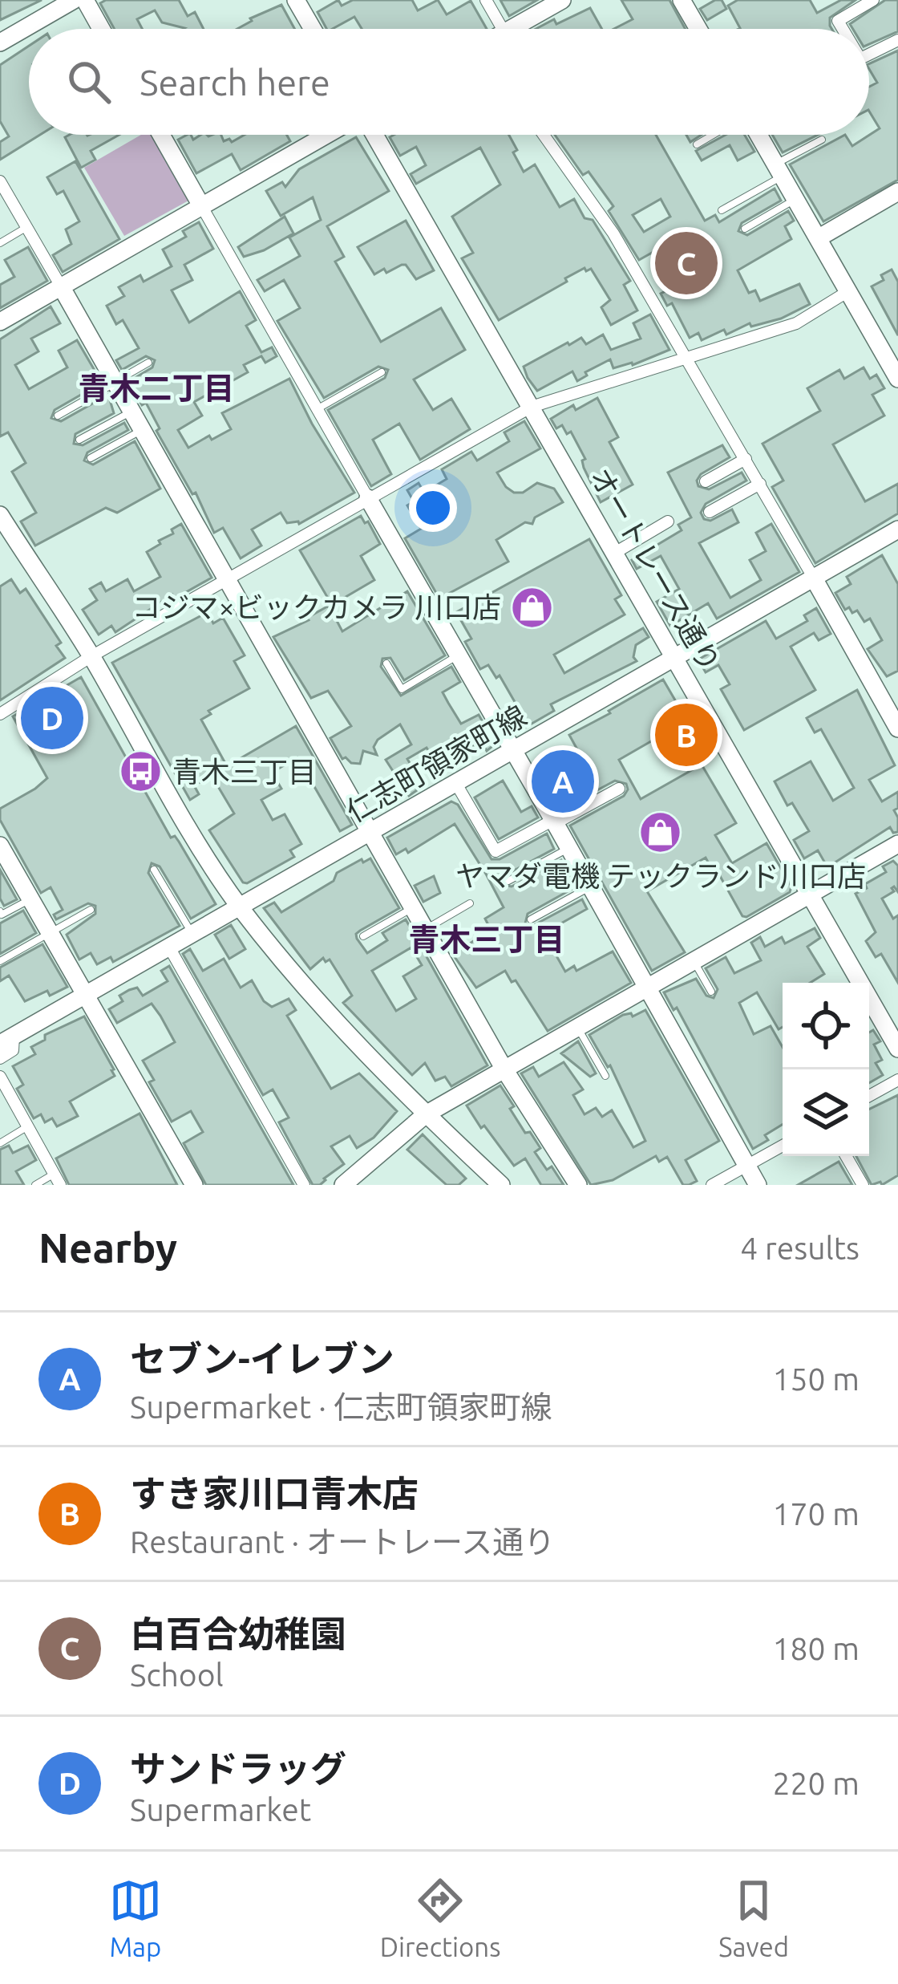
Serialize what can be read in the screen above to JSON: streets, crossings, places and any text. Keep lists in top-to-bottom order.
{
  "streets": {
    "street": ["オートレース通り", "仁志町領家町線"]
  },
  "crossings": [
    ["オートレース通り", "仁志町領家町線"]
  ],
  "districts": ["青木二丁目", "青木三丁目"],
  "places": {
    "shop": ["コジマ×ビックカメラ 川口店", "ヤマダ電機 テックランド川口店"],
    "bus stop": ["青木三丁目"]
  },
  "page": {
    "search": "Search here",
    "pins": [
      "C",
      "D",
      "B",
      "A"
    ],
    "heading": ["Nearby", "4 results"],
    "list": [
      {
        "mark": "A",
        "name": "セブン-イレブン",
        "note": "Supermarket · 仁志町領家町線",
        "value": "150 m"
      },
      {
        "mark": "B",
        "name": "すき家川口青木店",
        "note": "Restaurant · オートレース通り",
        "value": "170 m"
      },
      {
        "mark": "C",
        "name": "白百合幼稚園",
        "note": "School",
        "value": "180 m"
      },
      {
        "mark": "D",
        "name": "サンドラッグ",
        "note": "Supermarket",
        "value": "220 m"
      }
    ],
    "nav": ["Map", "Directions", "Saved"]
  }
}
